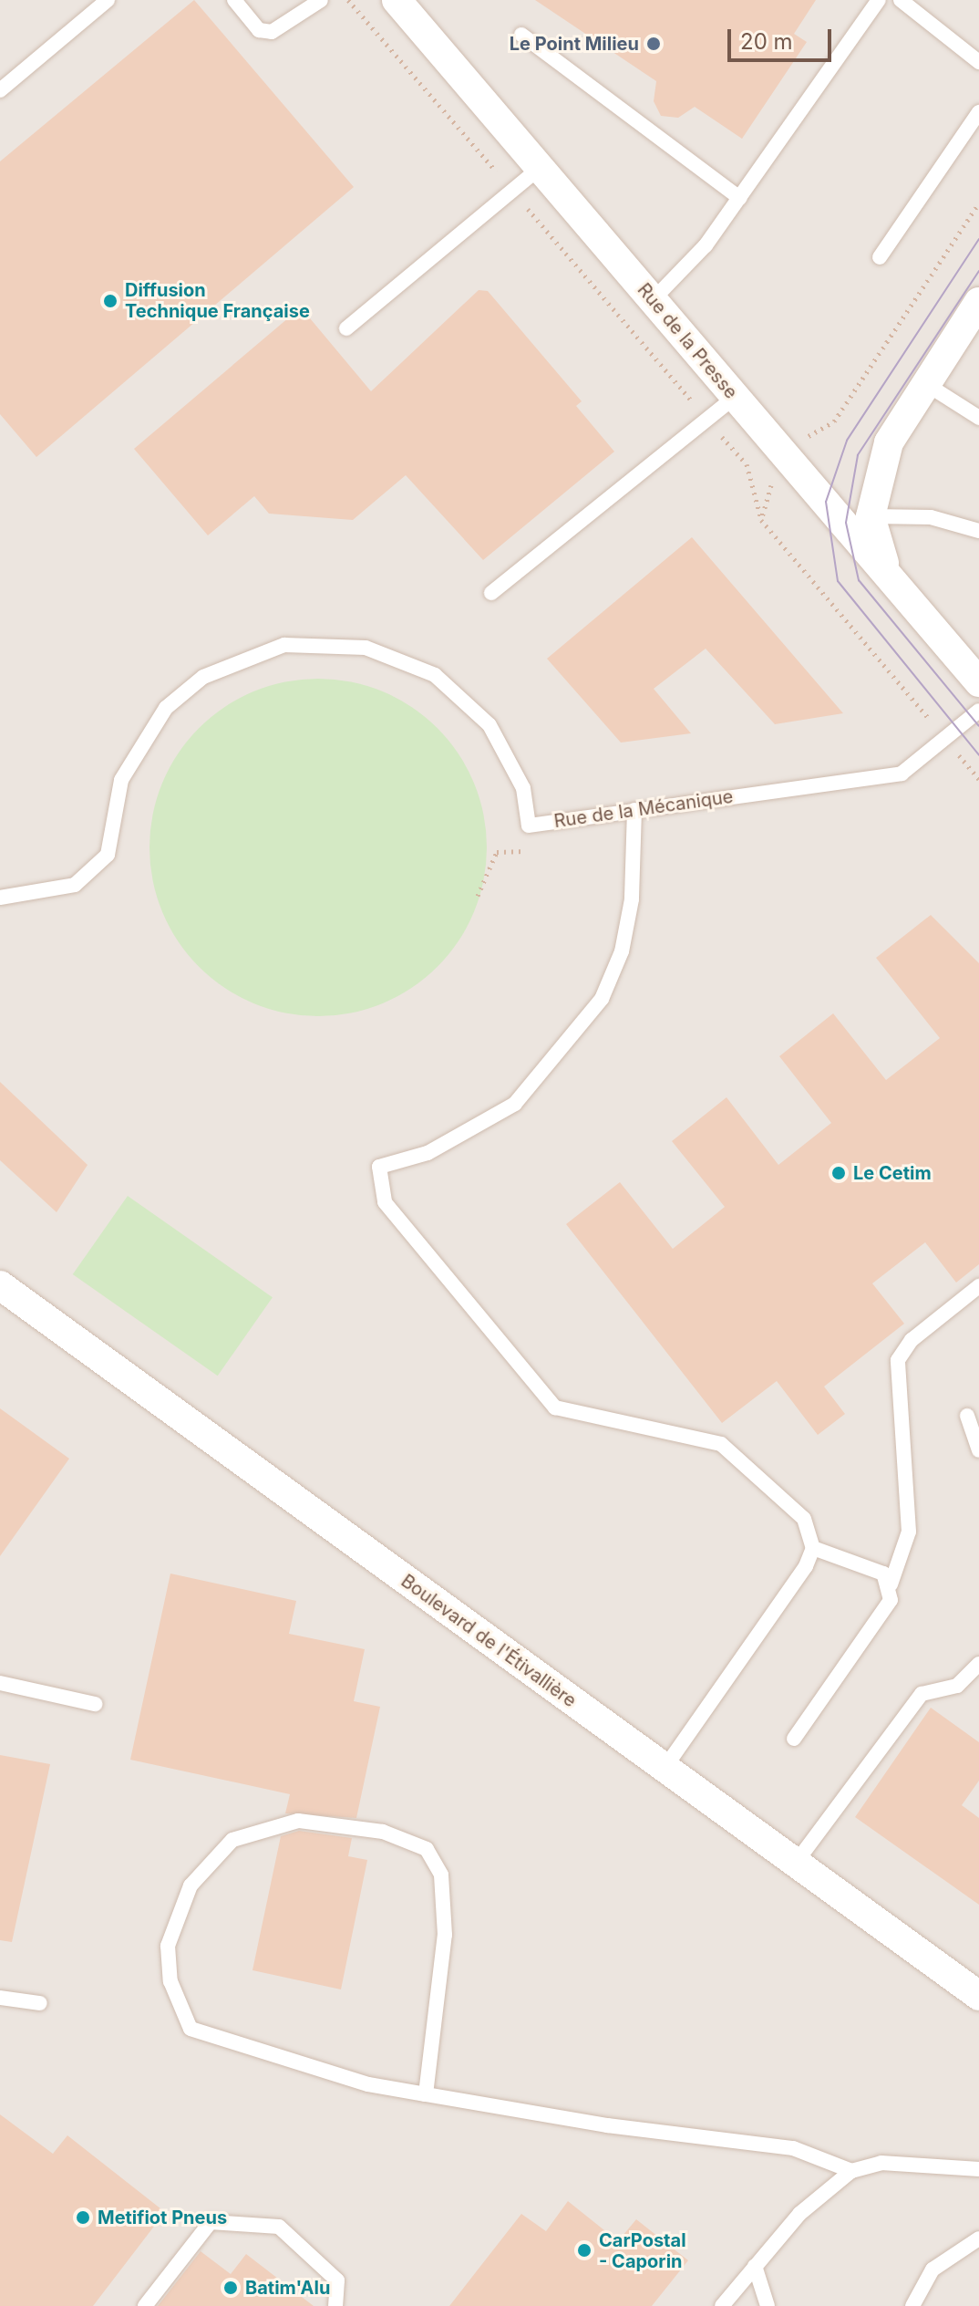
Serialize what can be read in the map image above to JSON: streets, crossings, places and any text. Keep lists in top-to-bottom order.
{
  "streets": {
    "street": ["Rue de la Presse", "Boulevard de l'Étivallière"],
    "lane": ["Rue de la Mécanique"]
  },
  "places": [
    "Le Point Milieu",
    "Diffusion Technique Française",
    "Le Cetim",
    "Metifiot Pneus",
    "CarPostal - Caporin",
    "Batim'Alu"
  ],
  "scale_bar": "20 m"
}
